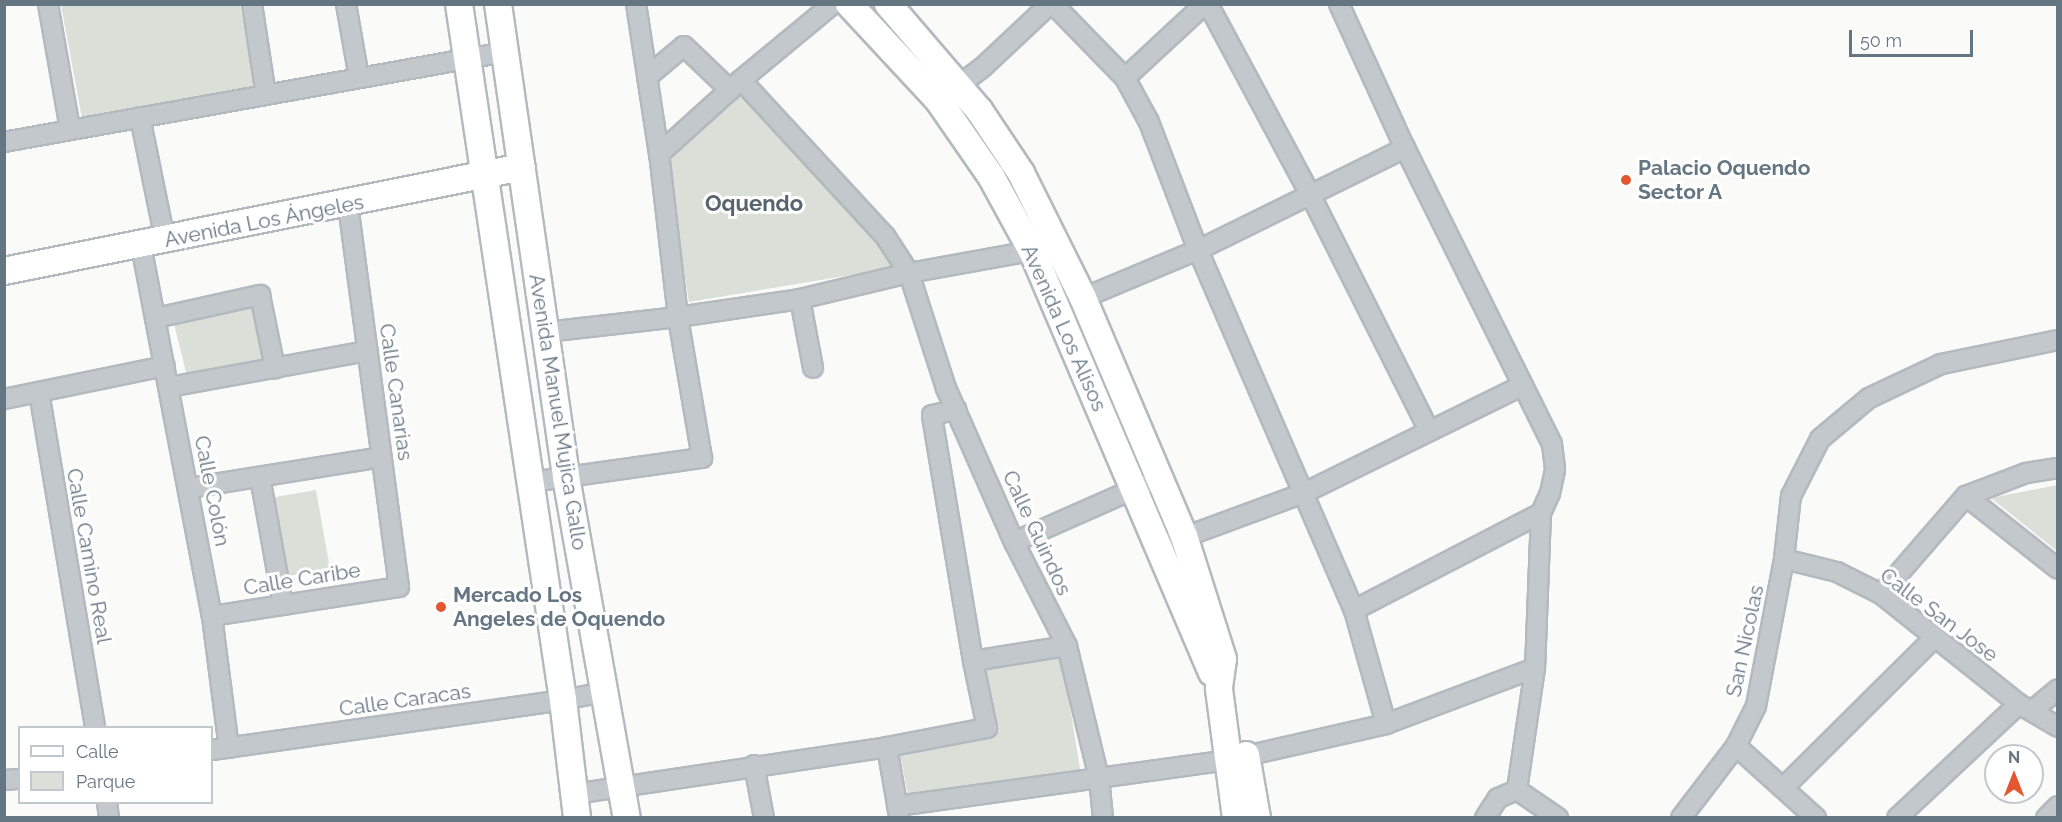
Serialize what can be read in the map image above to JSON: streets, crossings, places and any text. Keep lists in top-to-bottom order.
{
  "streets": {
    "street": [
      "Avenida Los Ángeles",
      "Avenida Los Alisos",
      "Calle Canarias",
      "Avenida Manuel Mujica Gallo",
      "Calle Colón",
      "Calle Guindos",
      "Calle Camino Real",
      "Calle Caribe",
      "Calle San Jose",
      "San Nicolas",
      "Calle Caracas"
    ]
  },
  "crossings": [
    ["Avenida Los Ángeles", "Calle Canarias"],
    ["Avenida Los Ángeles", "Avenida Manuel Mujica Gallo"],
    ["Avenida Los Ángeles", "Calle Colón"],
    ["Calle Canarias", "Calle Caribe"],
    ["Avenida Manuel Mujica Gallo", "Calle Caracas"],
    ["Calle Colón", "Calle Caribe"],
    ["Calle Colón", "Calle Caracas"],
    ["Calle San Jose", "San Nicolas"]
  ],
  "districts": ["Oquendo"],
  "places": ["Palacio Oquendo Sector A", "Mercado Los Angeles de Oquendo"],
  "legend": ["Calle", "Parque"],
  "scale_bar": "50 m",
  "north": "top"
}
